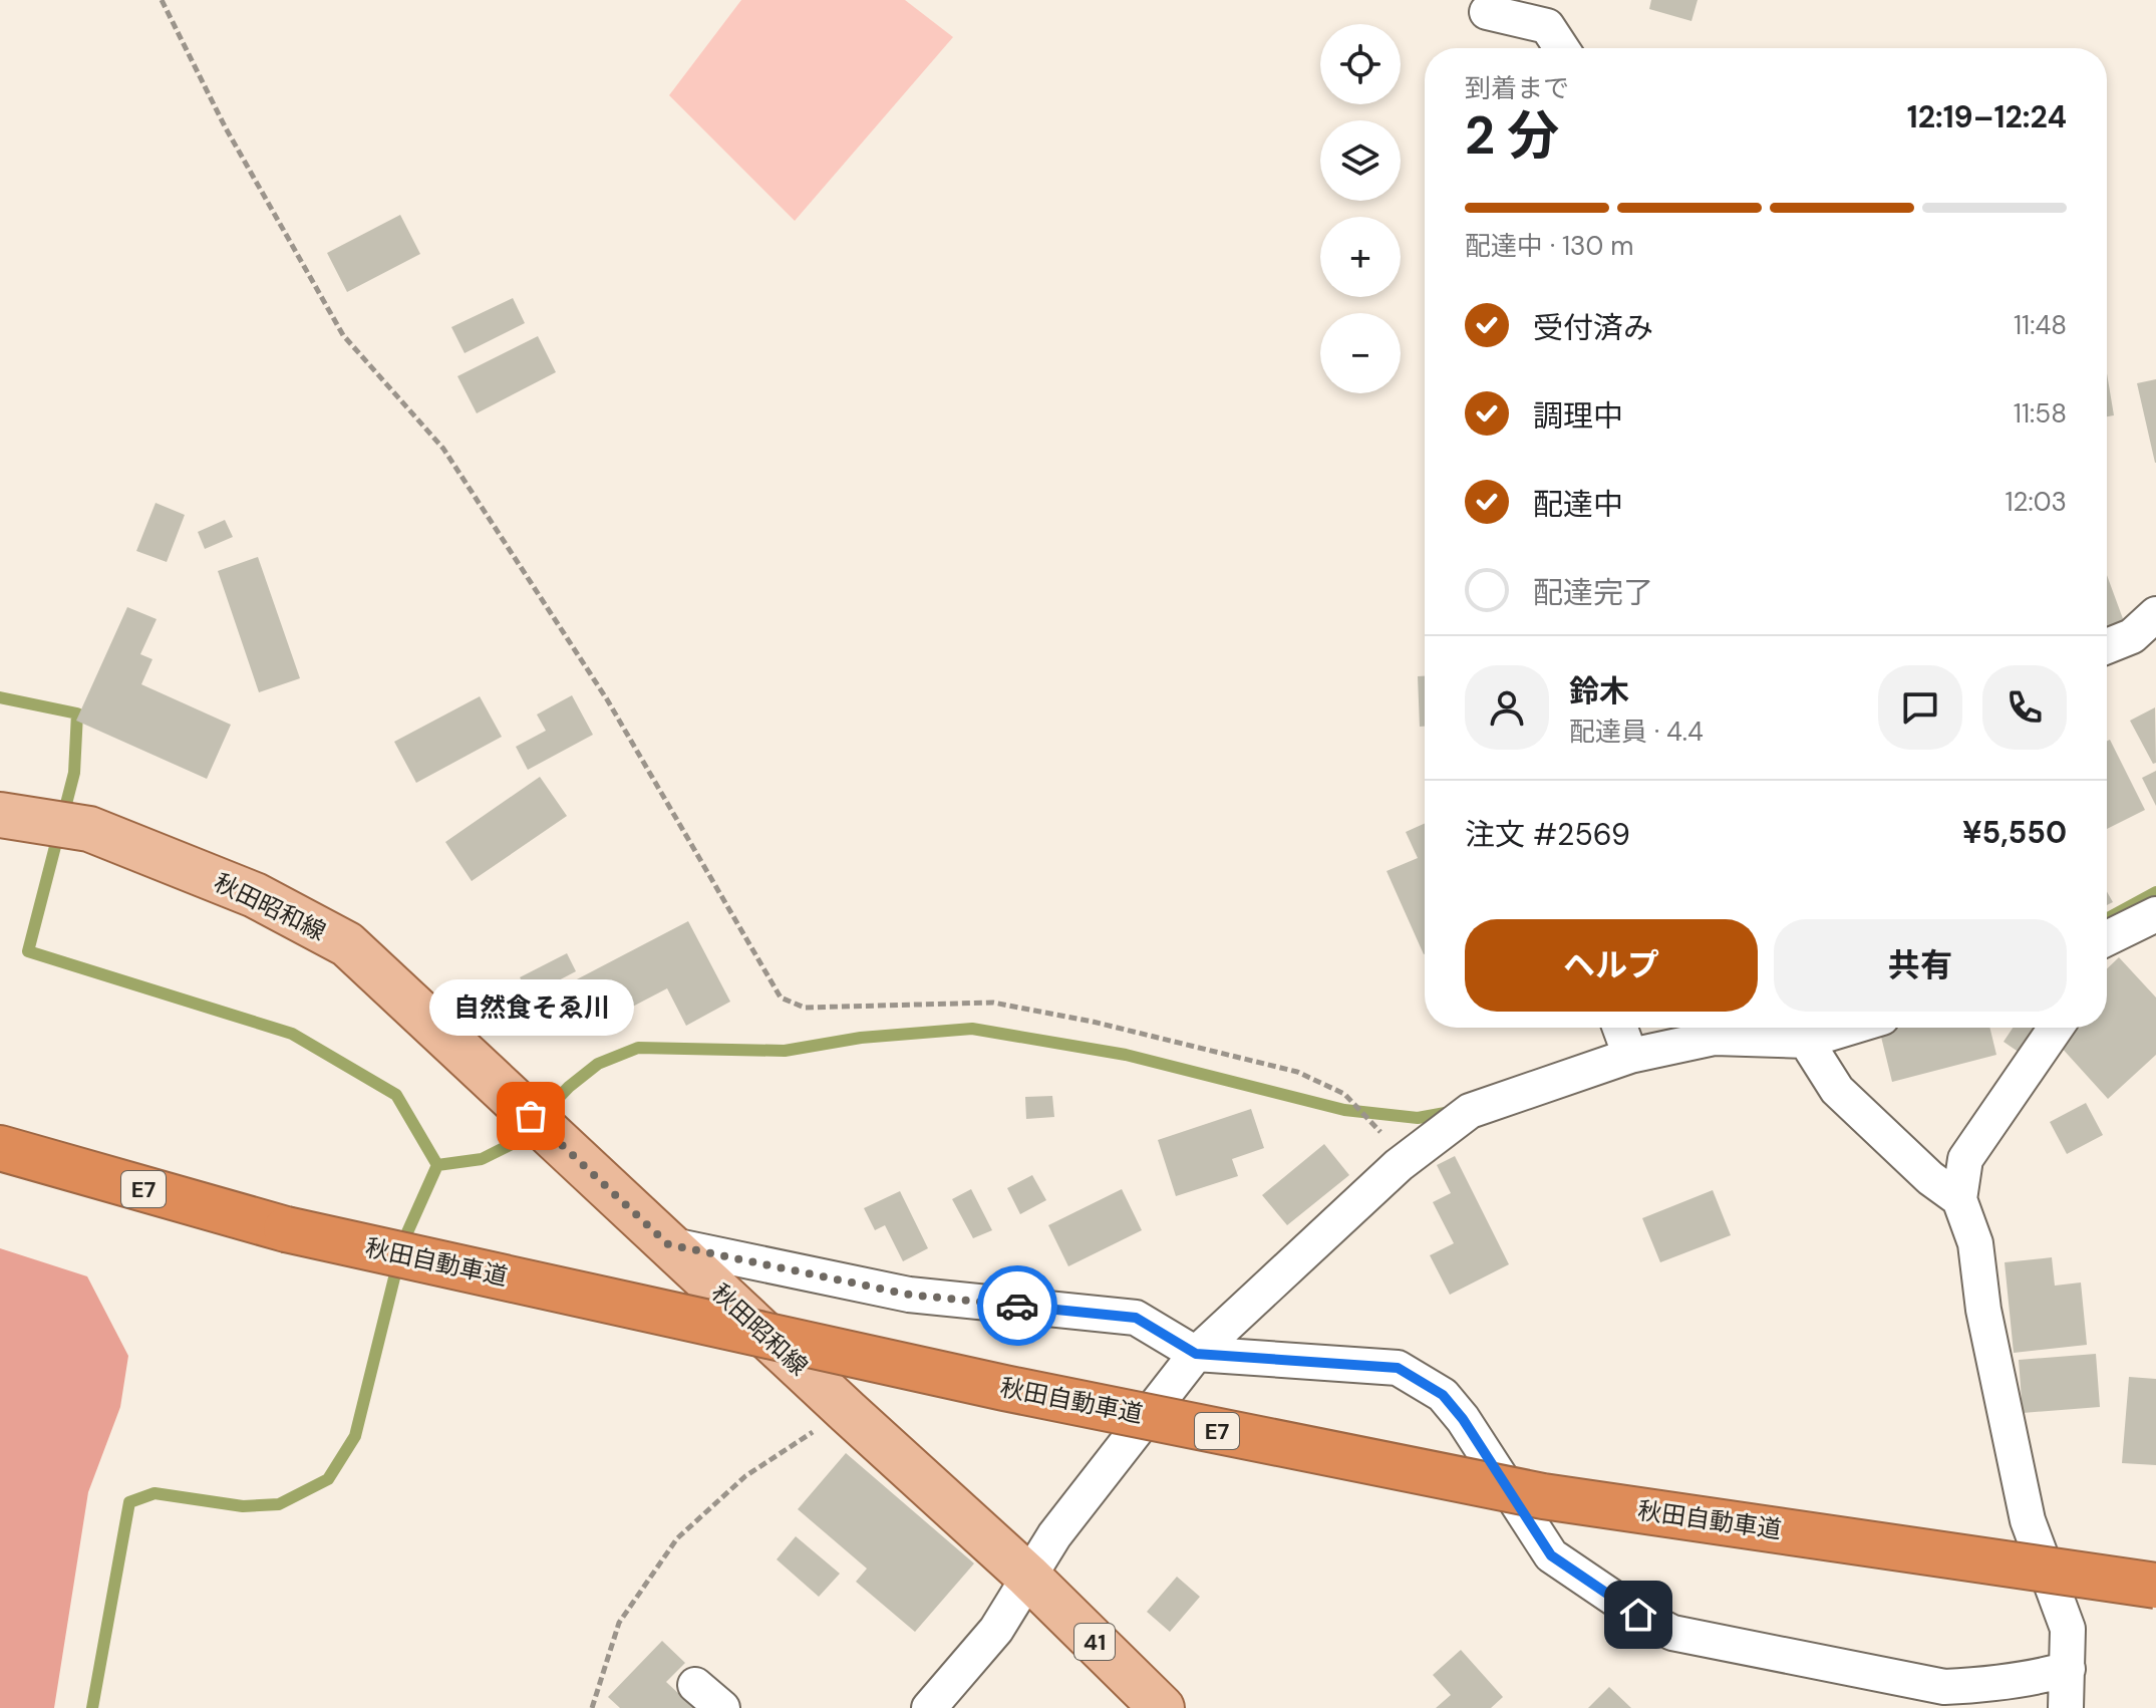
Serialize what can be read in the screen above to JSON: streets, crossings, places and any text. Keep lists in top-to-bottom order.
{
  "streets": {
    "highway": ["E7", "秋田自動車道"],
    "main road": ["秋田昭和線", "41"]
  },
  "places": ["自然食そゑ川"],
  "page": {
    "map_buttons": ["+", "−"],
    "heading": ["2 分", "到着まで", "12:19–12:24"],
    "panel": [
      "鈴木",
      "配達員 · 4.4",
      "注文 #2569",
      "¥5,550"
    ],
    "bar": "配達中 · 130 m",
    "list": [
      ["受付済み", "11:48"],
      ["調理中", "11:58"],
      ["配達中", "12:03"],
      "配達完了"
    ],
    "buttons": ["ヘルプ", "共有"],
    "bubble": "自然食そゑ川"
  }
}
